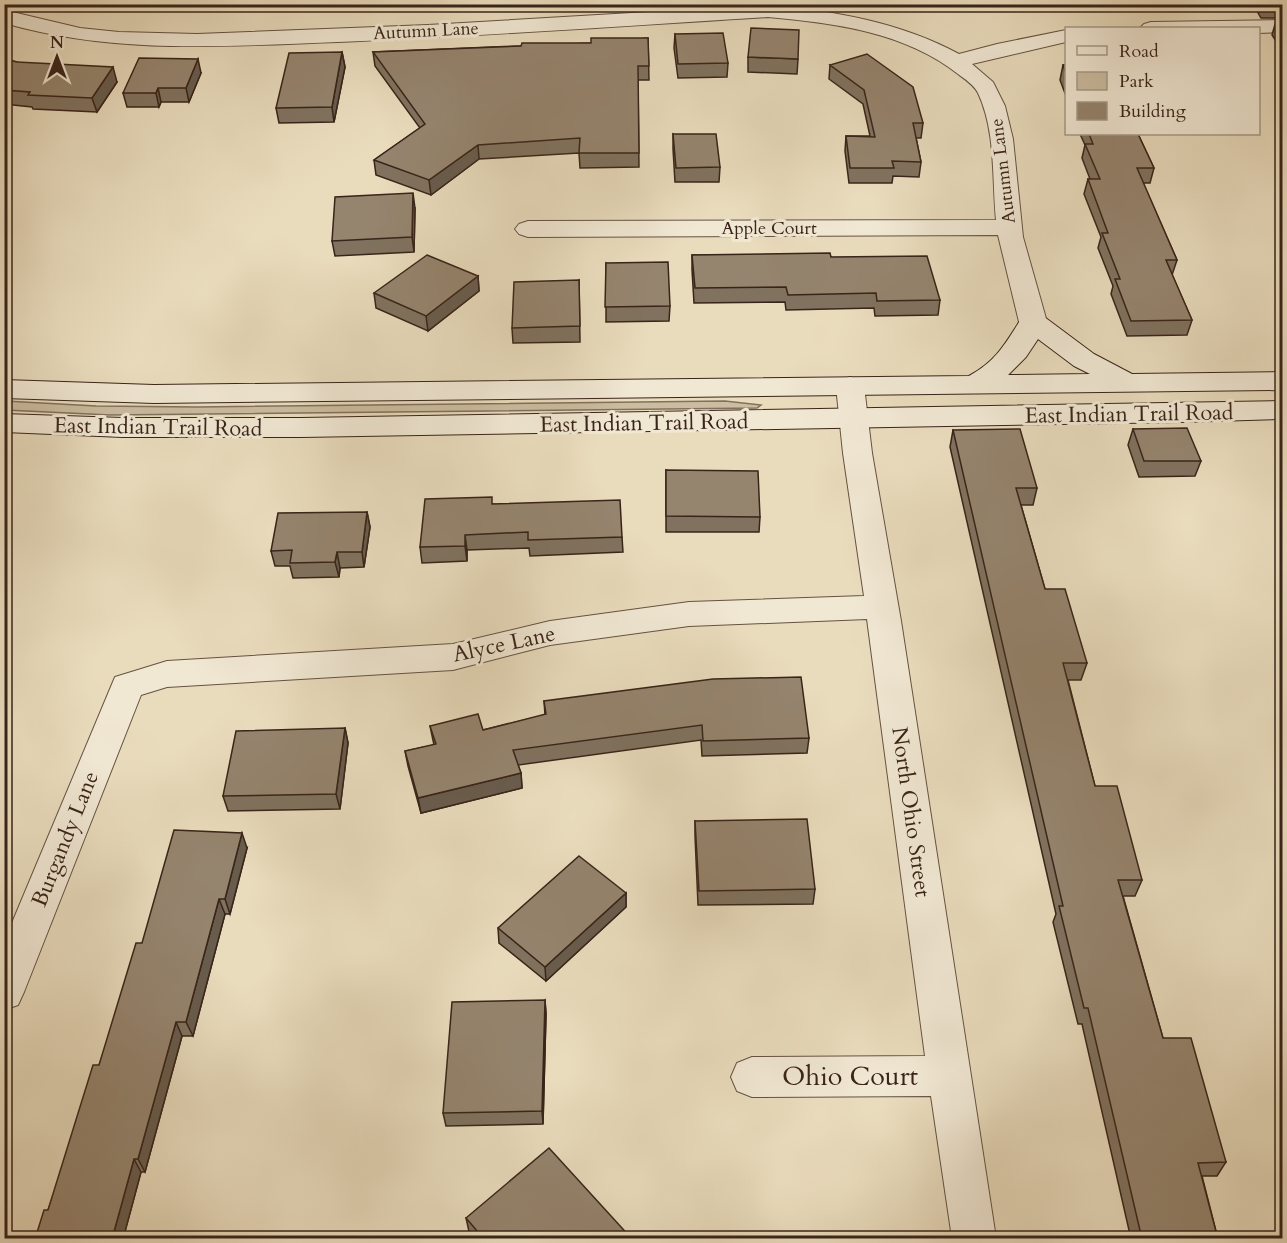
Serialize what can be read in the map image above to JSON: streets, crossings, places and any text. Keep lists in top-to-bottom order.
{
  "streets": {
    "street": [
      "Autumn Lane",
      "Apple Court",
      "East Indian Trail Road",
      "Alyce Lane",
      "North Ohio Street",
      "Burgandy Lane",
      "Ohio Court"
    ]
  },
  "crossings": [
    ["Autumn Lane", "Apple Court"],
    ["East Indian Trail Road", "North Ohio Street"],
    ["Alyce Lane", "North Ohio Street"],
    ["Alyce Lane", "Burgandy Lane"],
    ["North Ohio Street", "Ohio Court"]
  ],
  "legend": ["Road", "Park", "Building"],
  "north": "top"
}
